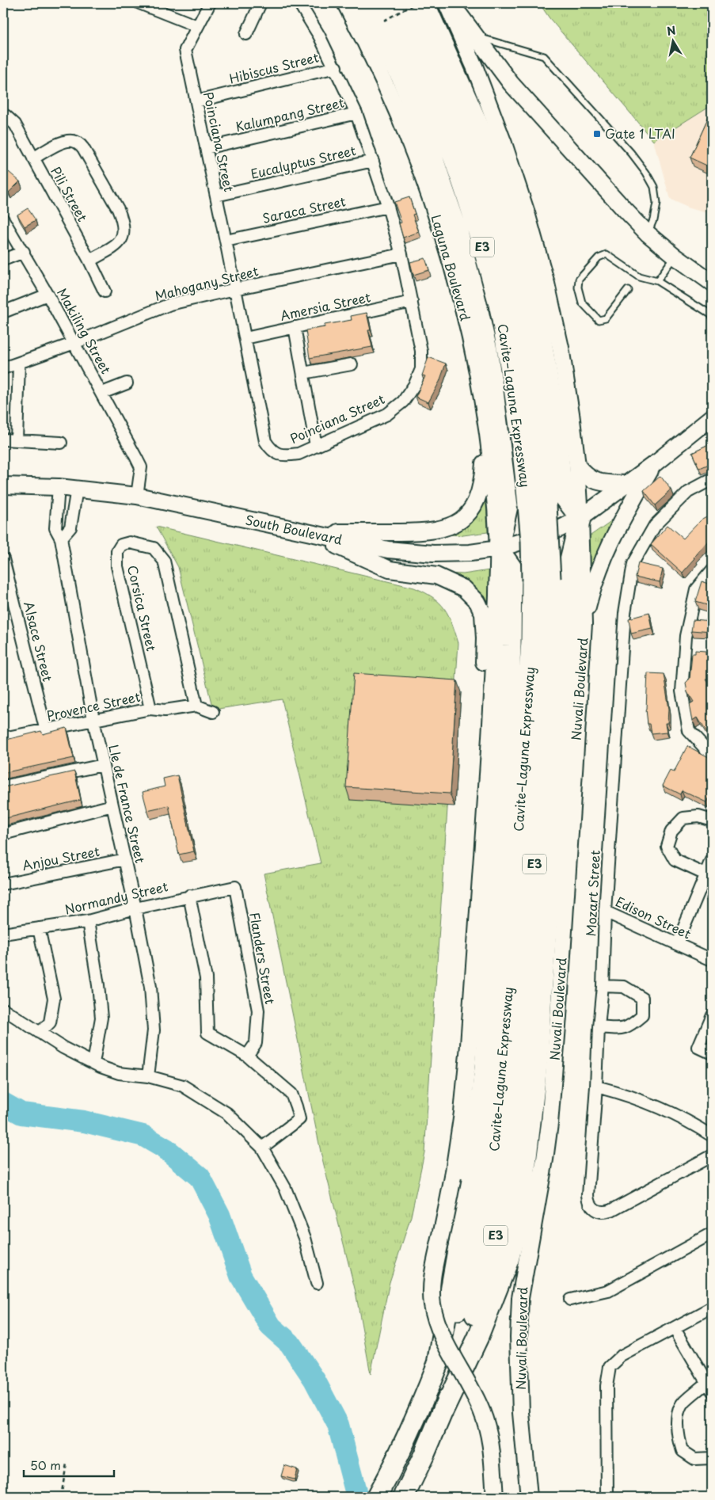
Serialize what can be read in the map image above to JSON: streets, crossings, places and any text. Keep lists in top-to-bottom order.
{
  "streets": {
    "highway": ["E3", "Cavite–Laguna Expressway"],
    "main road": ["Laguna Boulevard", "South Boulevard", "Nuvali Boulevard"],
    "street": [
      "Hibiscus Street",
      "Kalumpang Street",
      "Poinciana Street",
      "Eucalyptus Street",
      "Pili Street",
      "Saraca Street",
      "Mahogany Street",
      "Amersia Street",
      "Makiling Street",
      "Corsica Street",
      "Alsace Street",
      "Provence Street",
      "Lle de France Street",
      "Anjou Street",
      "Mozart Street",
      "Normandy Street",
      "Edison Street",
      "Flanders Street"
    ]
  },
  "crossings": [
    ["Hibiscus Street", "Poinciana Street"],
    ["Kalumpang Street", "Poinciana Street"],
    ["Poinciana Street", "Eucalyptus Street"],
    ["Poinciana Street", "Saraca Street"],
    ["Poinciana Street", "Mahogany Street"],
    ["Poinciana Street", "Amersia Street"],
    ["Laguna Boulevard", "South Boulevard"],
    ["Mahogany Street", "Makiling Street"],
    ["Makiling Street", "South Boulevard"],
    ["South Boulevard", "Nuvali Boulevard"],
    ["South Boulevard", "Lle de France Street"],
    ["Corsica Street", "Provence Street"],
    ["Alsace Street", "Provence Street"],
    ["Provence Street", "Lle de France Street"],
    ["Lle de France Street", "Anjou Street"],
    ["Lle de France Street", "Normandy Street"],
    ["Mozart Street", "Edison Street"],
    ["Normandy Street", "Flanders Street"]
  ],
  "places": {
    "transit": ["Gate 1 LTAI"]
  },
  "scale_bar": "50 m",
  "north": "top"
}
